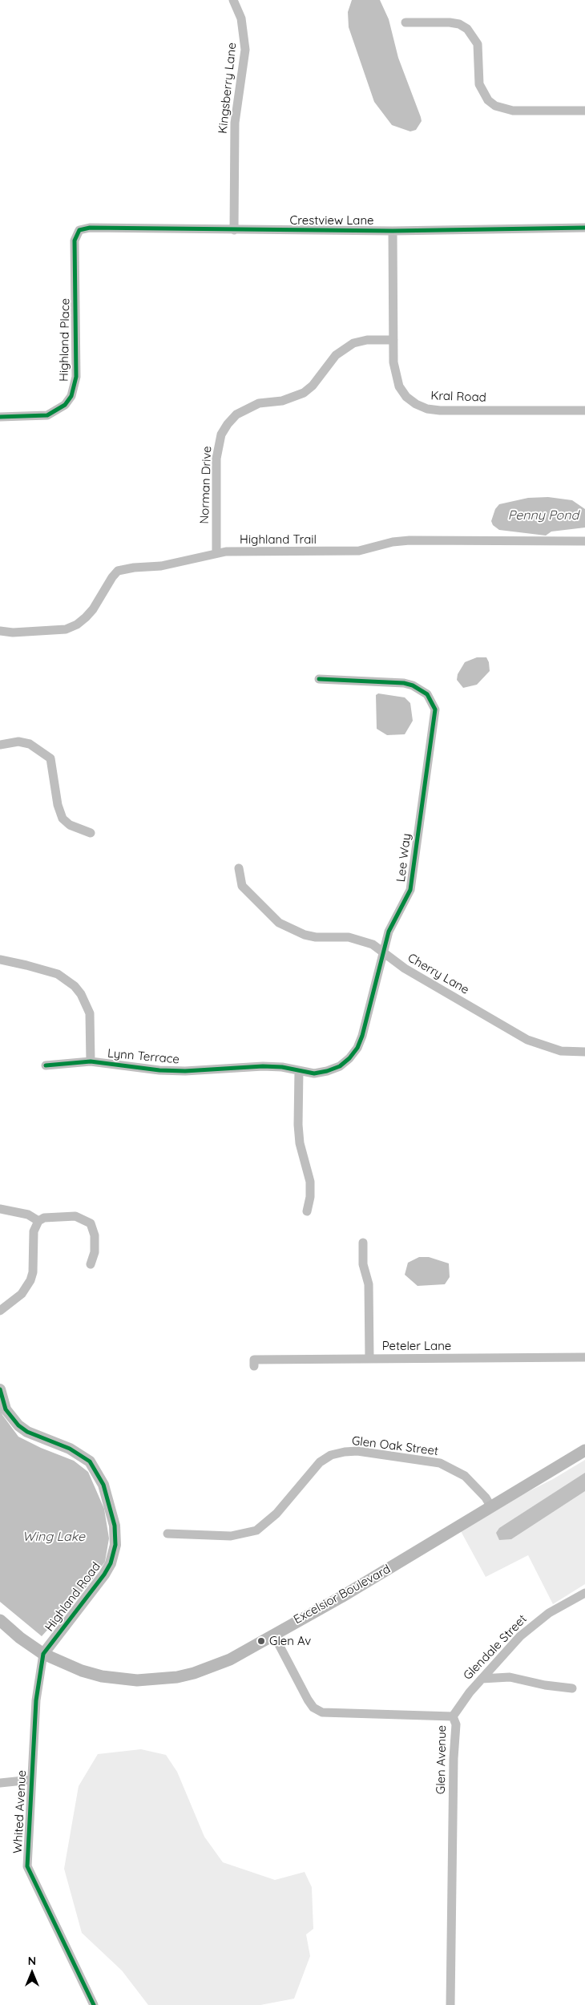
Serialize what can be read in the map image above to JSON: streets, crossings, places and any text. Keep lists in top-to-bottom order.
{
  "streets": {
    "main road": ["Excelsior Boulevard"],
    "street": [
      "Kingsberry Lane",
      "Crestview Lane",
      "Highland Place",
      "Kral Road",
      "Norman Drive",
      "Highland Trail",
      "Lee Way",
      "Cherry Lane",
      "Lynn Terrace",
      "Peteler Lane",
      "Glen Oak Street",
      "Highland Road",
      "Glendale Street",
      "Glen Avenue",
      "Whited Avenue"
    ]
  },
  "crossings": [
    ["Kingsberry Lane", "Crestview Lane"],
    ["Crestview Lane", "Highland Place"],
    ["Crestview Lane", "Kral Road"],
    ["Kral Road", "Norman Drive"],
    ["Norman Drive", "Highland Trail"],
    ["Lee Way", "Cherry Lane"],
    ["Lee Way", "Lynn Terrace"],
    ["Glen Oak Street", "Excelsior Boulevard"],
    ["Excelsior Boulevard", "Highland Road"],
    ["Excelsior Boulevard", "Glen Avenue"],
    ["Excelsior Boulevard", "Whited Avenue"],
    ["Highland Road", "Whited Avenue"],
    ["Glendale Street", "Glen Avenue"]
  ],
  "water": ["Penny Pond", "Wing Lake"],
  "places": ["Glen Av"],
  "north": "top"
}
